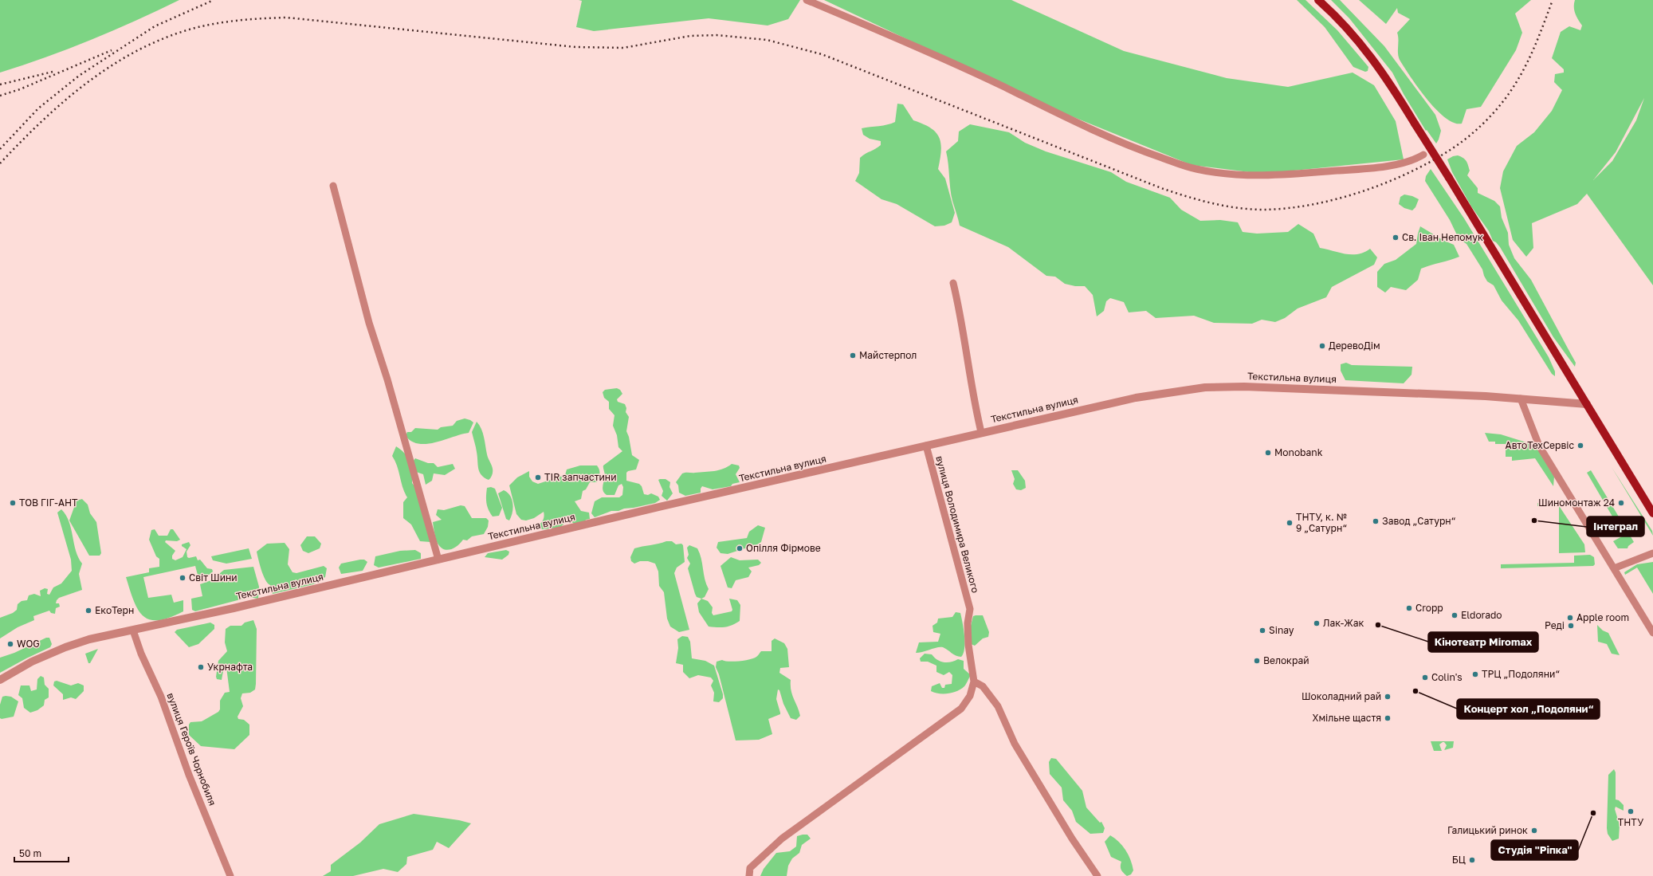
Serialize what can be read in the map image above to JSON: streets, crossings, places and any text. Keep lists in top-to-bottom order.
{
  "streets": {
    "street": ["Текстильна вулиця", "вулиця Володимира Великого", "вулиця Героїв Чорнобиля"]
  },
  "crossings": [
    ["Текстильна вулиця", "вулиця Володимира Великого"],
    ["Текстильна вулиця", "вулиця Героїв Чорнобиля"]
  ],
  "places": [
    "Св. Іван Непомук",
    "ДеревоДім",
    "Майстерпол",
    "АвтоТехСервіс",
    "Monobank",
    "TIR запчастини",
    "ТОВ ГІГ-АНТ",
    "Шиномонтаж 24",
    "Інтеграл",
    "Завод „Сатурн“",
    "ТНТУ, к. № 9 „Сатурн“",
    "Опілля Фірмове",
    "Світ Шини",
    "Cropp",
    "ЕкоТерн",
    "Eldorado",
    "Apple room",
    "Лак-Жак",
    "Кінотеатр Miromax",
    "Реді",
    "Sinay",
    "WOG",
    "Велокрай",
    "Укрнафта",
    "ТРЦ „Подоляни“",
    "Colin's",
    "Концерт хол „Подоляни“",
    "Шоколадний рай",
    "Хмільне щастя",
    "ТНТУ",
    "Студія \"Ріпка\"",
    "Галицький ринок",
    "БЦ"
  ],
  "scale_bar": "50 m"
}
